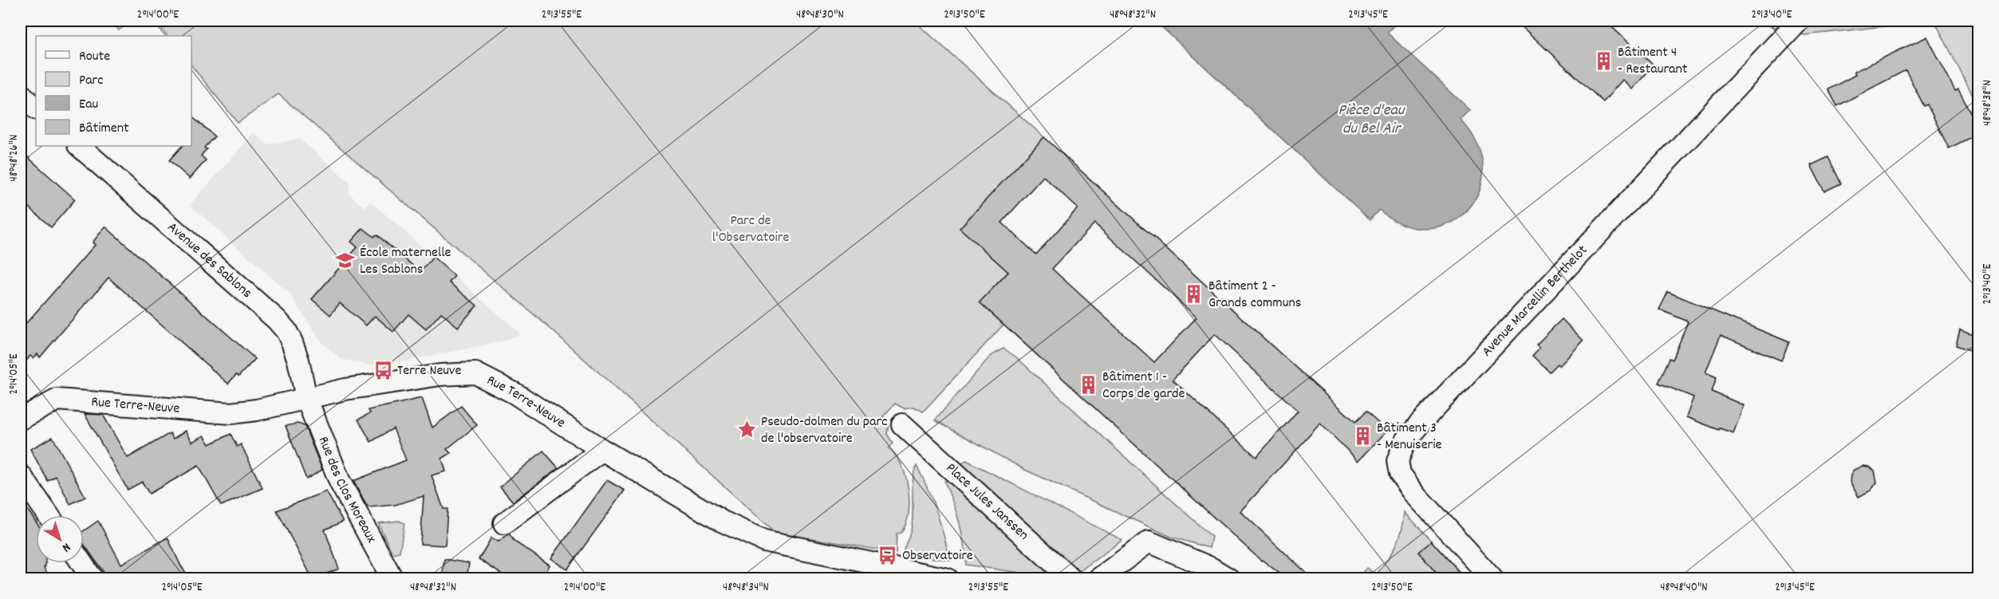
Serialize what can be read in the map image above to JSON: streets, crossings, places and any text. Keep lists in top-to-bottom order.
{
  "streets": {
    "street": [
      "Avenue des Sablons",
      "Avenue Marcellin Berthelot",
      "Rue Terre-Neuve",
      "Rue des Clos Moreaux",
      "Place Jules Janssen"
    ]
  },
  "crossings": [
    ["Avenue des Sablons", "Rue Terre-Neuve"],
    ["Avenue des Sablons", "Rue des Clos Moreaux"],
    ["Rue Terre-Neuve", "Rue des Clos Moreaux"]
  ],
  "water": ["Pièce d'eau du Bel Air"],
  "parks": ["Parc de l'Observatoire"],
  "places": {
    "building": [
      "Bâtiment 4 - Restaurant",
      "Bâtiment 2 - Grands communs",
      "Bâtiment 1 - Corps de garde",
      "Bâtiment 3 - Menuiserie"
    ],
    "school or university": ["École maternelle Les Sablons"],
    "bus stop": ["Terre Neuve", "Observatoire"],
    "place": ["Pseudo-dolmen du parc de l'observatoire"]
  },
  "legend": [
    "Route",
    "Parc",
    "Eau",
    "Bâtiment"
  ],
  "north": "bottom right",
  "coordinates": [
    "2°14'00\"E",
    "2°13'55\"E",
    "48°48'30\"N",
    "2°13'50\"E",
    "48°48'32\"N",
    "2°13'45\"E",
    "2°13'40\"E",
    "48°48'38\"N",
    "48°48'26\"N",
    "2°14'05\"E",
    "48°48'34\"N",
    "48°48'40\"N"
  ]
}
